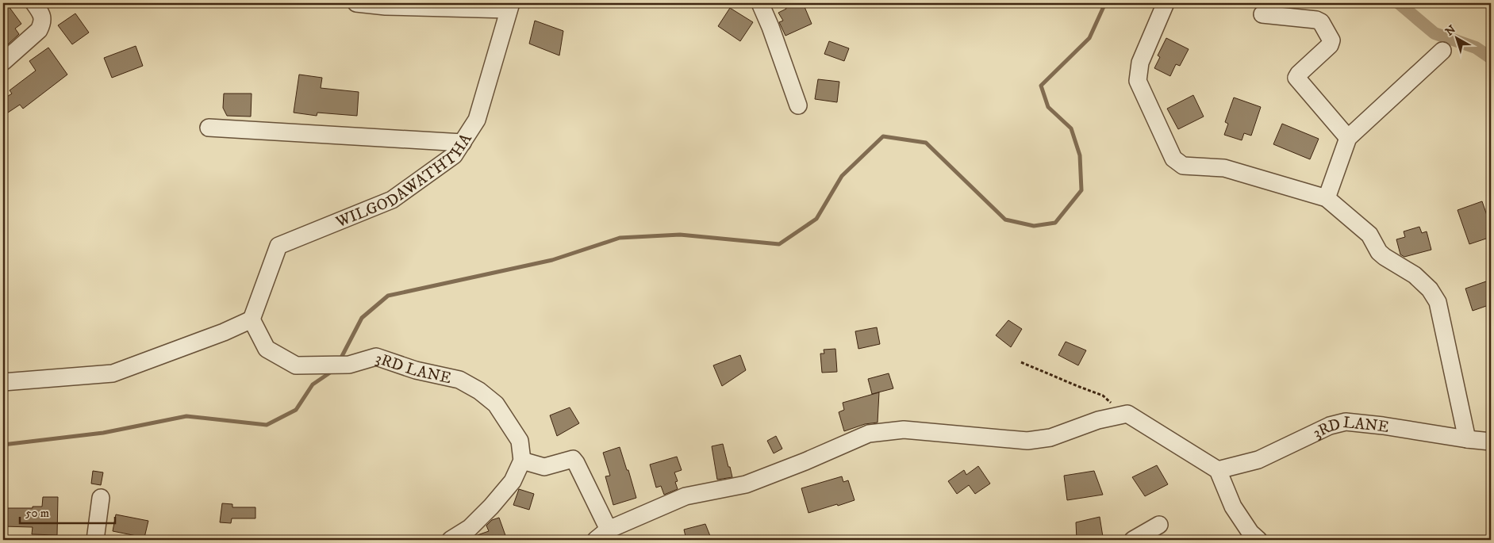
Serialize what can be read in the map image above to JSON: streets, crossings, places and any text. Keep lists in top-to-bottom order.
{
  "streets": {
    "street": ["WILGODAWATHTHA", "3RD LANE"]
  },
  "crossings": [
    ["WILGODAWATHTHA", "3RD LANE"]
  ],
  "scale_bar": "50 m",
  "north": "top left"
}
